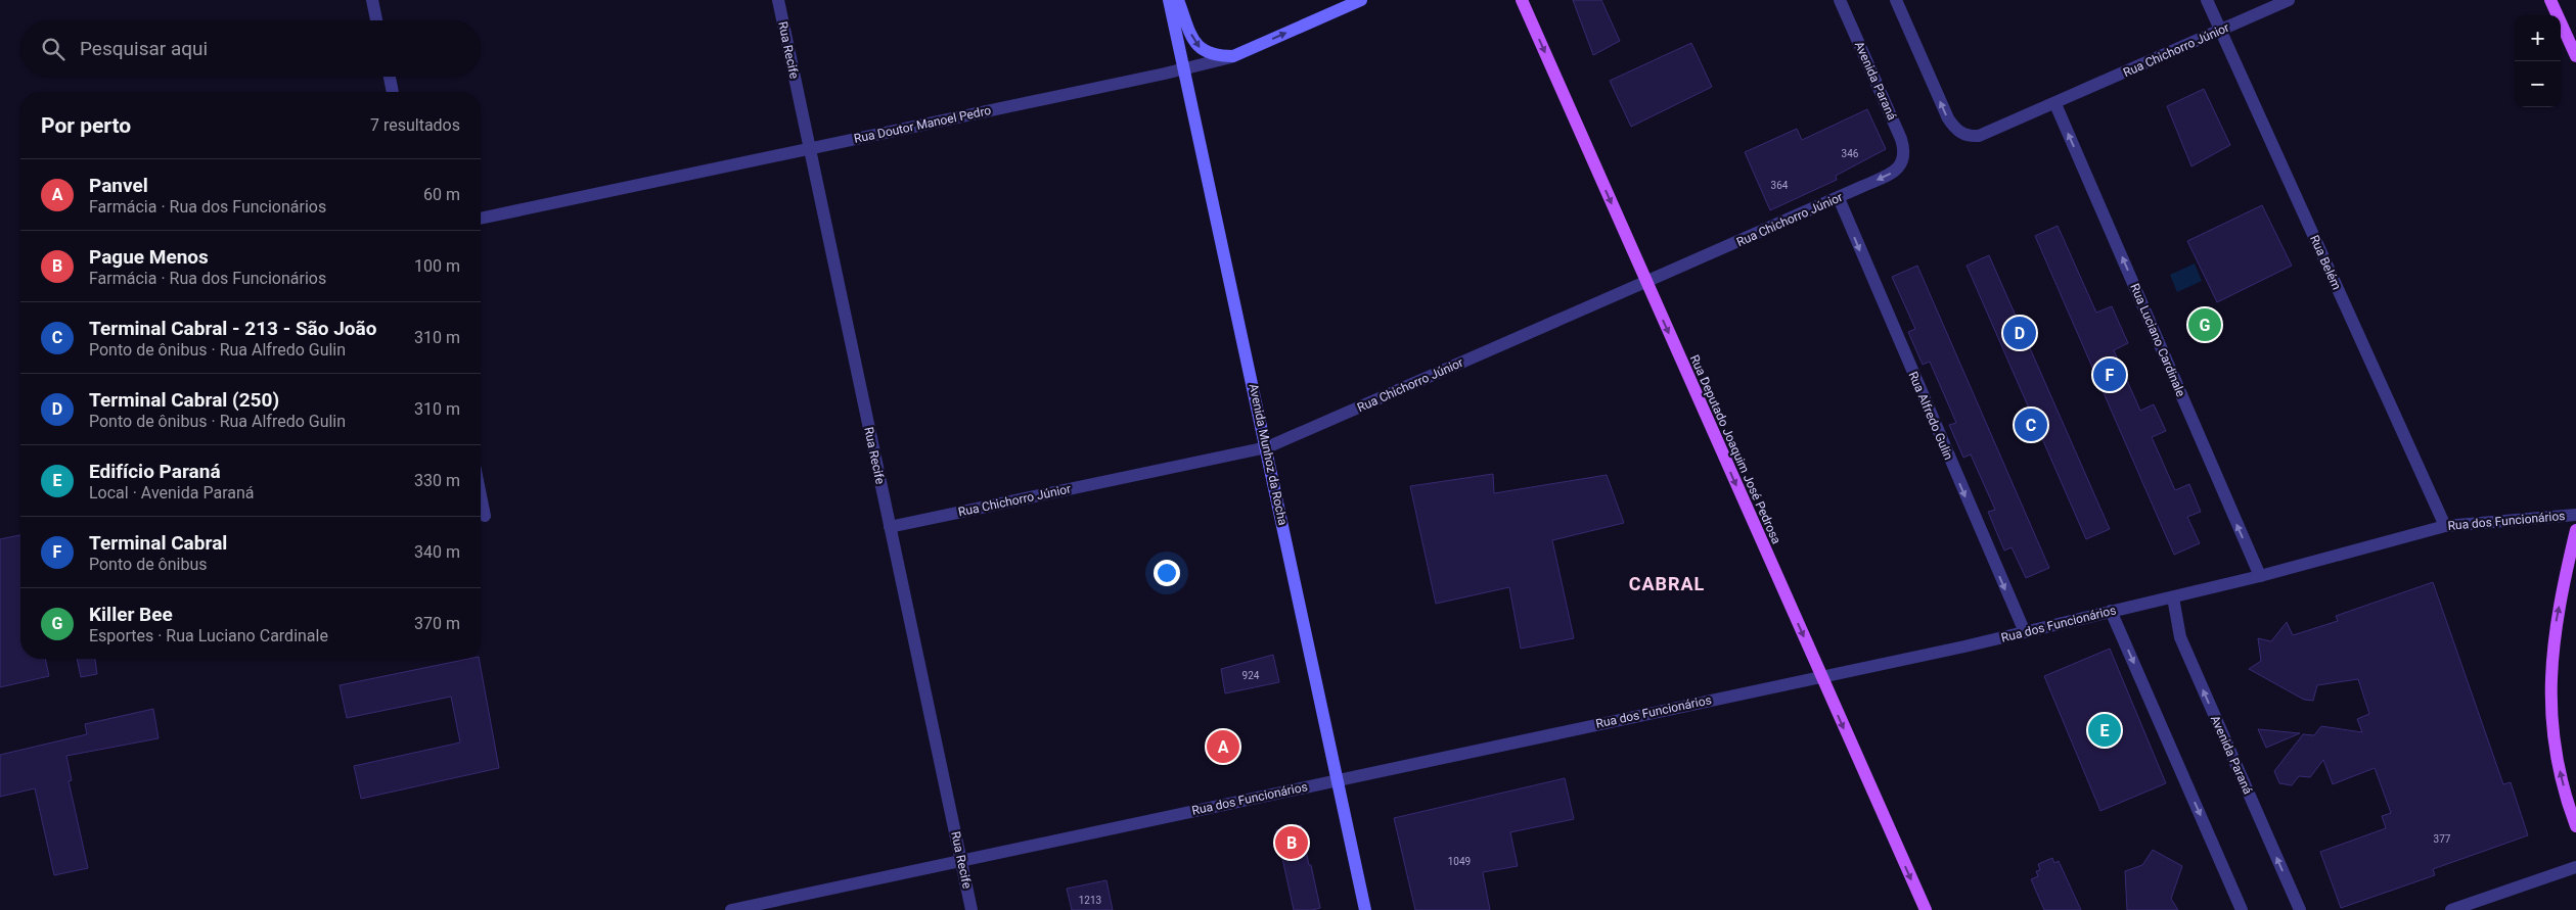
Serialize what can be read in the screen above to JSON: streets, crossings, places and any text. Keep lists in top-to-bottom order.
{
  "streets": {
    "main road": ["Rua Doutor Manoel Pedro", "Rua Deputado Joaquim José Pedrosa", "Avenida Munhoz da Rocha"],
    "street": [
      "Rua Recife",
      "Rua Chichorro Júnior",
      "Avenida Paraná",
      "Rua Belém",
      "Rua Luciano Cardinale",
      "Rua Alfredo Gulin",
      "Rua dos Funcionários"
    ]
  },
  "crossings": [
    ["Rua Recife", "Rua Chichorro Júnior"],
    ["Rua Recife", "Rua Doutor Manoel Pedro"],
    ["Rua Recife", "Rua dos Funcionários"],
    ["Rua Chichorro Júnior", "Avenida Paraná"],
    ["Rua Chichorro Júnior", "Rua Belém"],
    ["Rua Chichorro Júnior", "Rua Luciano Cardinale"],
    ["Rua Chichorro Júnior", "Rua Alfredo Gulin"],
    ["Rua Chichorro Júnior", "Rua Deputado Joaquim José Pedrosa"],
    ["Rua Chichorro Júnior", "Avenida Munhoz da Rocha"],
    ["Avenida Paraná", "Rua dos Funcionários"],
    ["Rua Doutor Manoel Pedro", "Avenida Munhoz da Rocha"],
    ["Rua Belém", "Rua dos Funcionários"],
    ["Rua Luciano Cardinale", "Rua dos Funcionários"],
    ["Rua Alfredo Gulin", "Rua dos Funcionários"],
    ["Rua Deputado Joaquim José Pedrosa", "Rua dos Funcionários"],
    ["Avenida Munhoz da Rocha", "Rua dos Funcionários"]
  ],
  "one_way": ["Rua Luciano Cardinale", "Rua Alfredo Gulin", "Rua Deputado Joaquim José Pedrosa"],
  "districts": ["CABRAL"],
  "house_numbers": [
    "346",
    "364",
    "924",
    "377",
    "1049",
    "1213"
  ],
  "page": {
    "map_buttons": ["+", "−"],
    "search": "Pesquisar aqui",
    "heading": ["Por perto", "7 resultados"],
    "list": [
      {
        "mark": "A",
        "name": "Panvel",
        "note": "Farmácia · Rua dos Funcionários",
        "value": "60 m"
      },
      {
        "mark": "B",
        "name": "Pague Menos",
        "note": "Farmácia · Rua dos Funcionários",
        "value": "100 m"
      },
      {
        "mark": "C",
        "name": "Terminal Cabral - 213 - São João",
        "note": "Ponto de ônibus · Rua Alfredo Gulin",
        "value": "310 m"
      },
      {
        "mark": "D",
        "name": "Terminal Cabral (250)",
        "note": "Ponto de ônibus · Rua Alfredo Gulin",
        "value": "310 m"
      },
      {
        "mark": "E",
        "name": "Edifício Paraná",
        "note": "Local · Avenida Paraná",
        "value": "330 m"
      },
      {
        "mark": "F",
        "name": "Terminal Cabral",
        "note": "Ponto de ônibus",
        "value": "340 m"
      },
      {
        "mark": "G",
        "name": "Killer Bee",
        "note": "Esportes · Rua Luciano Cardinale",
        "value": "370 m"
      }
    ],
    "pins": [
      "G",
      "D",
      "F",
      "C",
      "E",
      "A",
      "B"
    ]
  }
}
